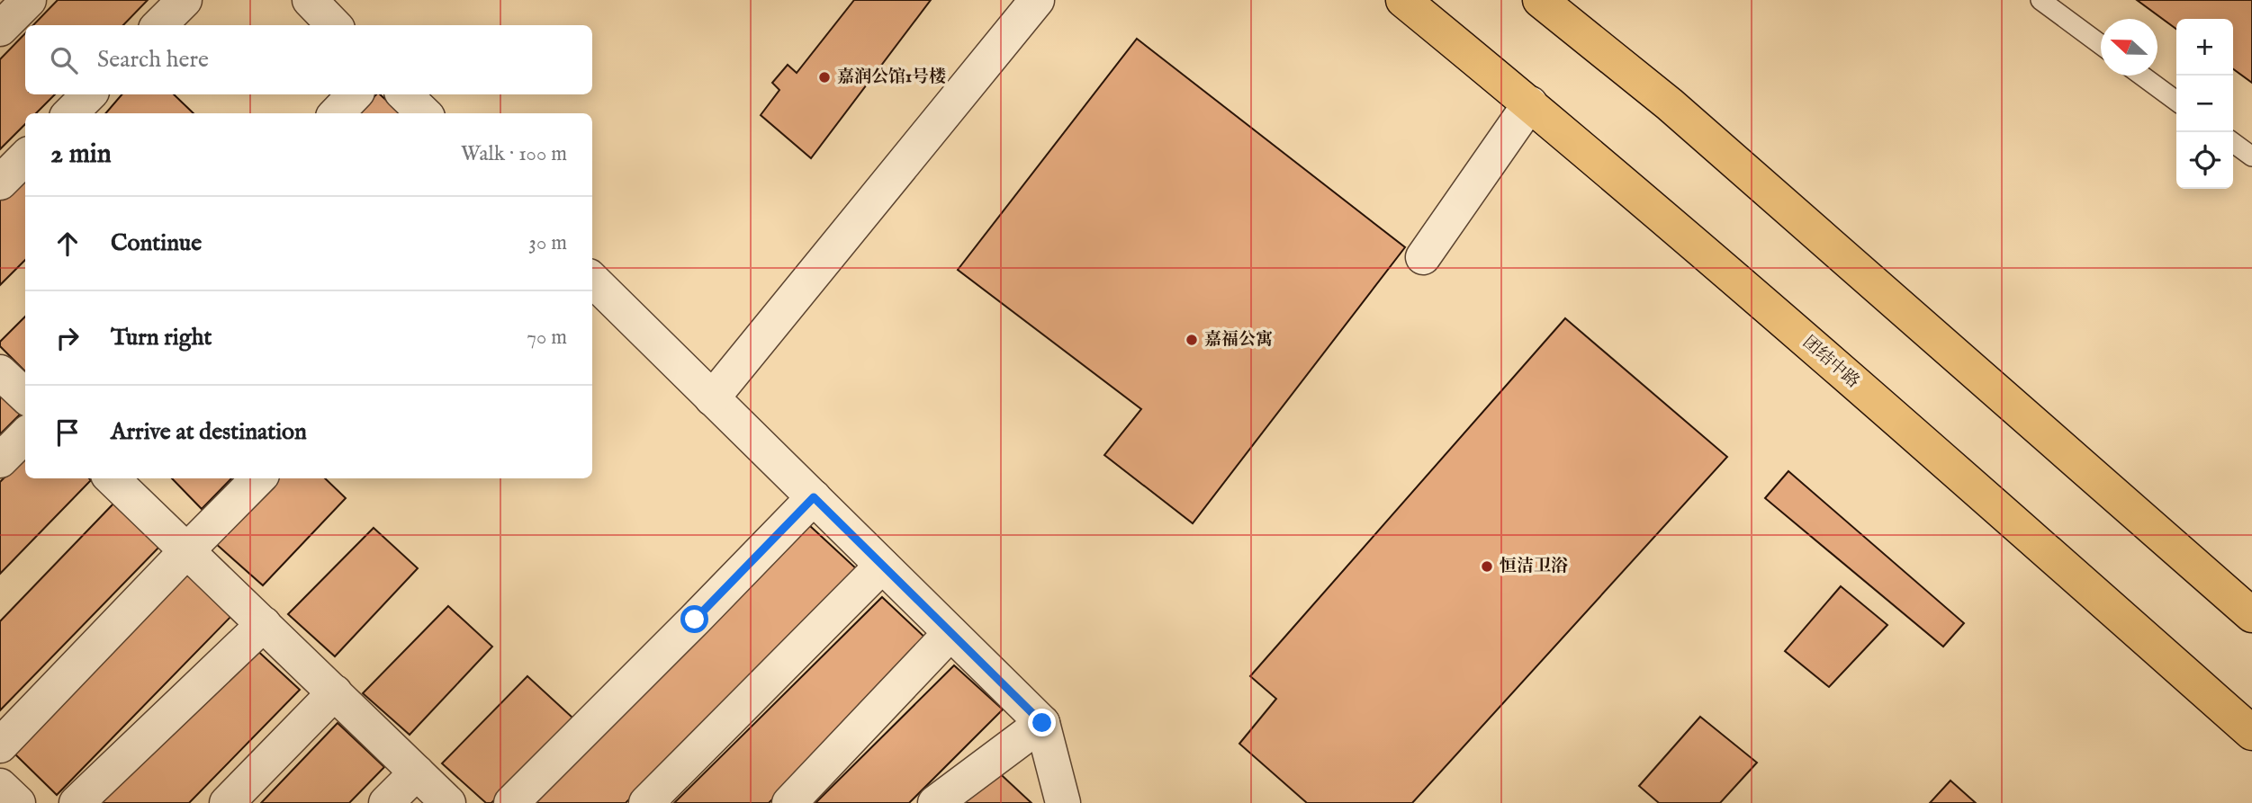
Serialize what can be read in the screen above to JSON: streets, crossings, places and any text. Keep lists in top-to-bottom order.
{
  "streets": {
    "main road": ["团结中路"]
  },
  "places": ["嘉润公馆1号楼", "嘉福公寓", "恒洁卫浴"],
  "north": "left",
  "page": {
    "map_buttons": ["+", "−"],
    "search": "Search here",
    "heading": ["2 min", "Walk · 100 m"],
    "list": [
      ["Continue", "30 m"],
      ["Turn right", "70 m"],
      "Arrive at destination"
    ]
  }
}
